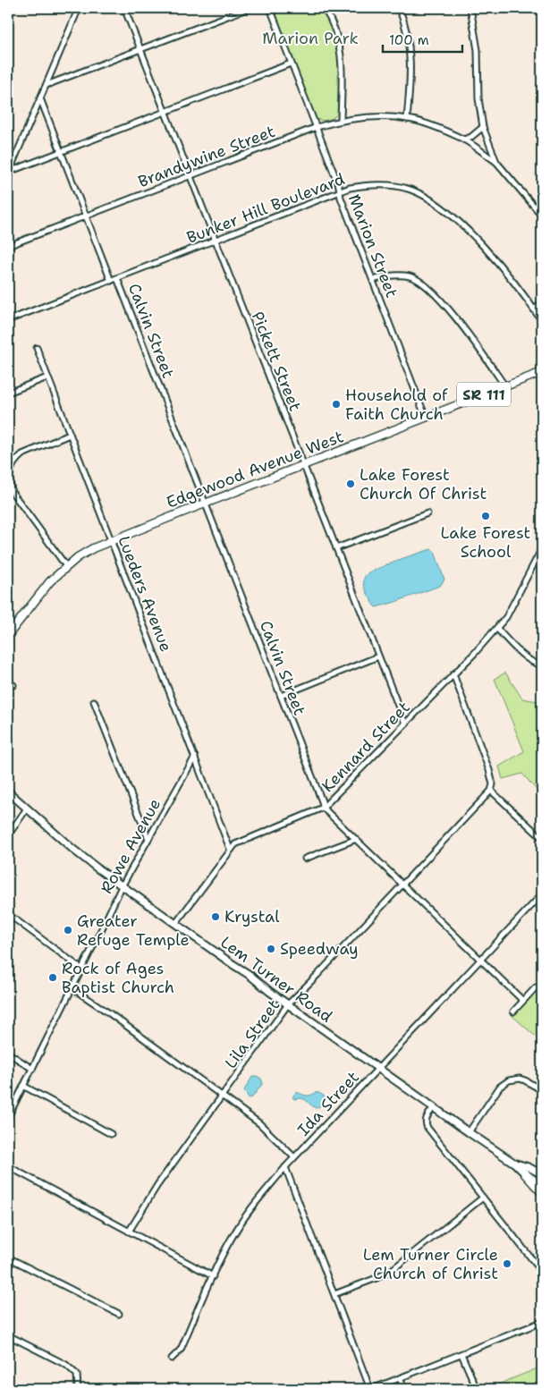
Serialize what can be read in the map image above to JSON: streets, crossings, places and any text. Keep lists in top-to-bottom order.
{
  "streets": {
    "main road": ["SR 111", "Edgewood Avenue West", "Lem Turner Road"],
    "street": [
      "Brandywine Street",
      "Bunker Hill Boulevard",
      "Marion Street",
      "Calvin Street",
      "Pickett Street",
      "Lueders Avenue",
      "Kennard Street",
      "Rowe Avenue",
      "Lila Street",
      "Ida Street"
    ]
  },
  "crossings": [
    ["Brandywine Street", "Marion Street"],
    ["Brandywine Street", "Calvin Street"],
    ["Brandywine Street", "Pickett Street"],
    ["Bunker Hill Boulevard", "Marion Street"],
    ["Bunker Hill Boulevard", "Calvin Street"],
    ["Bunker Hill Boulevard", "Pickett Street"],
    ["Marion Street", "Edgewood Avenue West"],
    ["Calvin Street", "Edgewood Avenue West"],
    ["Calvin Street", "Kennard Street"],
    ["Calvin Street", "Lila Street"],
    ["Calvin Street", "Ida Street"],
    ["Pickett Street", "Edgewood Avenue West"],
    ["Pickett Street", "Kennard Street"],
    ["Edgewood Avenue West", "Lueders Avenue"],
    ["Lueders Avenue", "Kennard Street"],
    ["Lueders Avenue", "Rowe Avenue"],
    ["Kennard Street", "Lem Turner Road"],
    ["Rowe Avenue", "Lem Turner Road"],
    ["Lem Turner Road", "Lila Street"],
    ["Lem Turner Road", "Ida Street"]
  ],
  "parks": ["Marion Park"],
  "places": [
    "Household of Faith Church",
    "Lake Forest Church Of Christ",
    "Lake Forest School",
    "Krystal",
    "Greater Refuge Temple",
    "Speedway",
    "Rock of Ages Baptist Church",
    "Lem Turner Circle Church of Christ"
  ],
  "scale_bar": "100 m"
}
